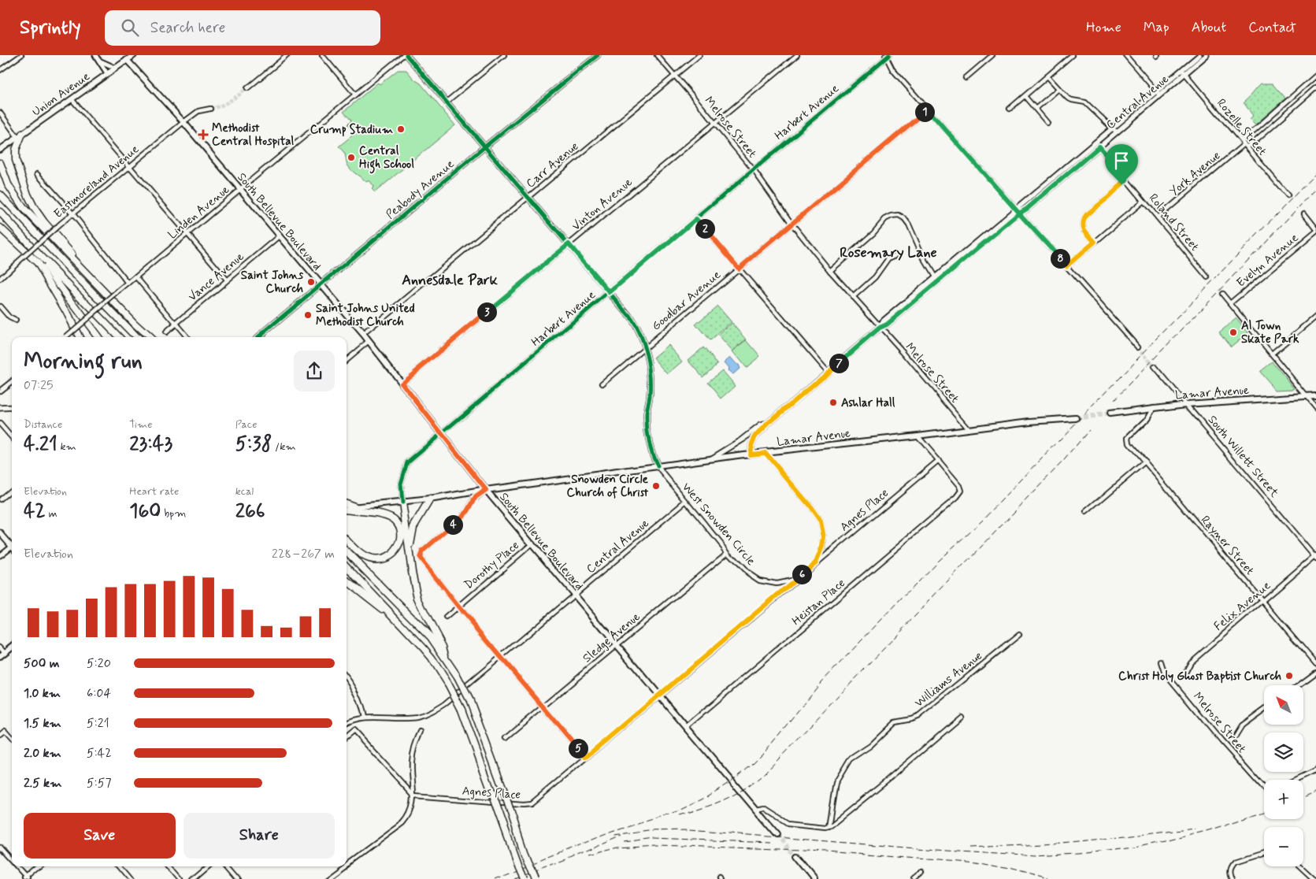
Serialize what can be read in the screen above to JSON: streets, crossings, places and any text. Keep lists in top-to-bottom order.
{
  "streets": {
    "main road": [
      "Union Avenue",
      "Central Avenue",
      "Peabody Avenue",
      "South Bellevue Boulevard",
      "Lamar Avenue"
    ],
    "street": [
      "Harbert Avenue",
      "Melrose Street",
      "Rozelle Street",
      "Carr Avenue",
      "York Avenue",
      "Eastmoreland Avenue",
      "Vinton Avenue",
      "Linden Avenue",
      "Roland Street",
      "Evelyn Avenue",
      "Vance Avenue",
      "Goodbar Avenue",
      "South Willett Street",
      "Agnes Place",
      "West Snowden Circle",
      "Rayner Street",
      "Dorothy Place",
      "Heistan Place",
      "Felix Avenue",
      "Sledge Avenue",
      "Williams Avenue"
    ]
  },
  "crossings": [
    ["Union Avenue", "South Bellevue Boulevard"],
    ["Central Avenue", "Melrose Street"],
    ["Central Avenue", "Rozelle Street"],
    ["Central Avenue", "South Bellevue Boulevard"],
    ["Central Avenue", "Roland Street"],
    ["Central Avenue", "Lamar Avenue"],
    ["Central Avenue", "West Snowden Circle"],
    ["Harbert Avenue", "Melrose Street"],
    ["Harbert Avenue", "South Bellevue Boulevard"],
    ["Harbert Avenue", "Lamar Avenue"],
    ["Melrose Street", "Carr Avenue"],
    ["Melrose Street", "Vinton Avenue"],
    ["Melrose Street", "Goodbar Avenue"],
    ["Melrose Street", "Lamar Avenue"],
    ["Rozelle Street", "York Avenue"],
    ["Carr Avenue", "South Bellevue Boulevard"],
    ["York Avenue", "Roland Street"],
    ["Eastmoreland Avenue", "South Bellevue Boulevard"],
    ["Peabody Avenue", "South Bellevue Boulevard"],
    ["Vinton Avenue", "South Bellevue Boulevard"],
    ["Linden Avenue", "South Bellevue Boulevard"],
    ["South Bellevue Boulevard", "Vance Avenue"],
    ["South Bellevue Boulevard", "Lamar Avenue"],
    ["South Bellevue Boulevard", "Agnes Place"],
    ["South Bellevue Boulevard", "Dorothy Place"],
    ["South Bellevue Boulevard", "Heistan Place"],
    ["South Bellevue Boulevard", "Sledge Avenue"],
    ["Lamar Avenue", "South Willett Street"],
    ["Lamar Avenue", "West Snowden Circle"],
    ["Lamar Avenue", "Rayner Street"],
    ["South Willett Street", "Felix Avenue"],
    ["Agnes Place", "West Snowden Circle"],
    ["Agnes Place", "Heistan Place"],
    ["West Snowden Circle", "Sledge Avenue"],
    ["Rayner Street", "Felix Avenue"]
  ],
  "districts": ["Rosemary Lane", "Annesdale Park"],
  "places": {
    "other": [
      "Crump Stadium",
      "Central High School",
      "Saint Johns Church",
      "Saint Johns United Methodist Church",
      "Al Town Skate Park",
      "Ashlar Hall",
      "Snowden Circle Church of Christ",
      "Christ Holy Ghost Baptist Church"
    ],
    "health": ["Methodist Central Hospital"]
  },
  "north": "top left",
  "page": {
    "header": "Sprintly",
    "search": "Search here",
    "nav": [
      "Home",
      "Map",
      "About",
      "Contact"
    ],
    "pins": [
      "1",
      "2",
      "8",
      "3",
      "7",
      "4",
      "6",
      "5"
    ],
    "heading": ["Morning run", "07:25"],
    "stats": [
      ["Distance", "4.21 km"],
      ["Time", "23:43"],
      ["Pace", "5:38 /km"],
      ["Elevation", "42 m"],
      ["Heart rate", "160 bpm"],
      ["kcal", "266"]
    ],
    "chart": ["Elevation", "228–267 m"],
    "list": [
      {
        "name": "500 m",
        "note": "5:20"
      },
      {
        "name": "1.0 km",
        "note": "6:04"
      },
      {
        "name": "1.5 km",
        "note": "5:21"
      },
      {
        "name": "2.0 km",
        "note": "5:42"
      },
      {
        "name": "2.5 km",
        "note": "5:57"
      }
    ],
    "map_buttons": ["+", "−"],
    "buttons": ["Save", "Share"]
  }
}
